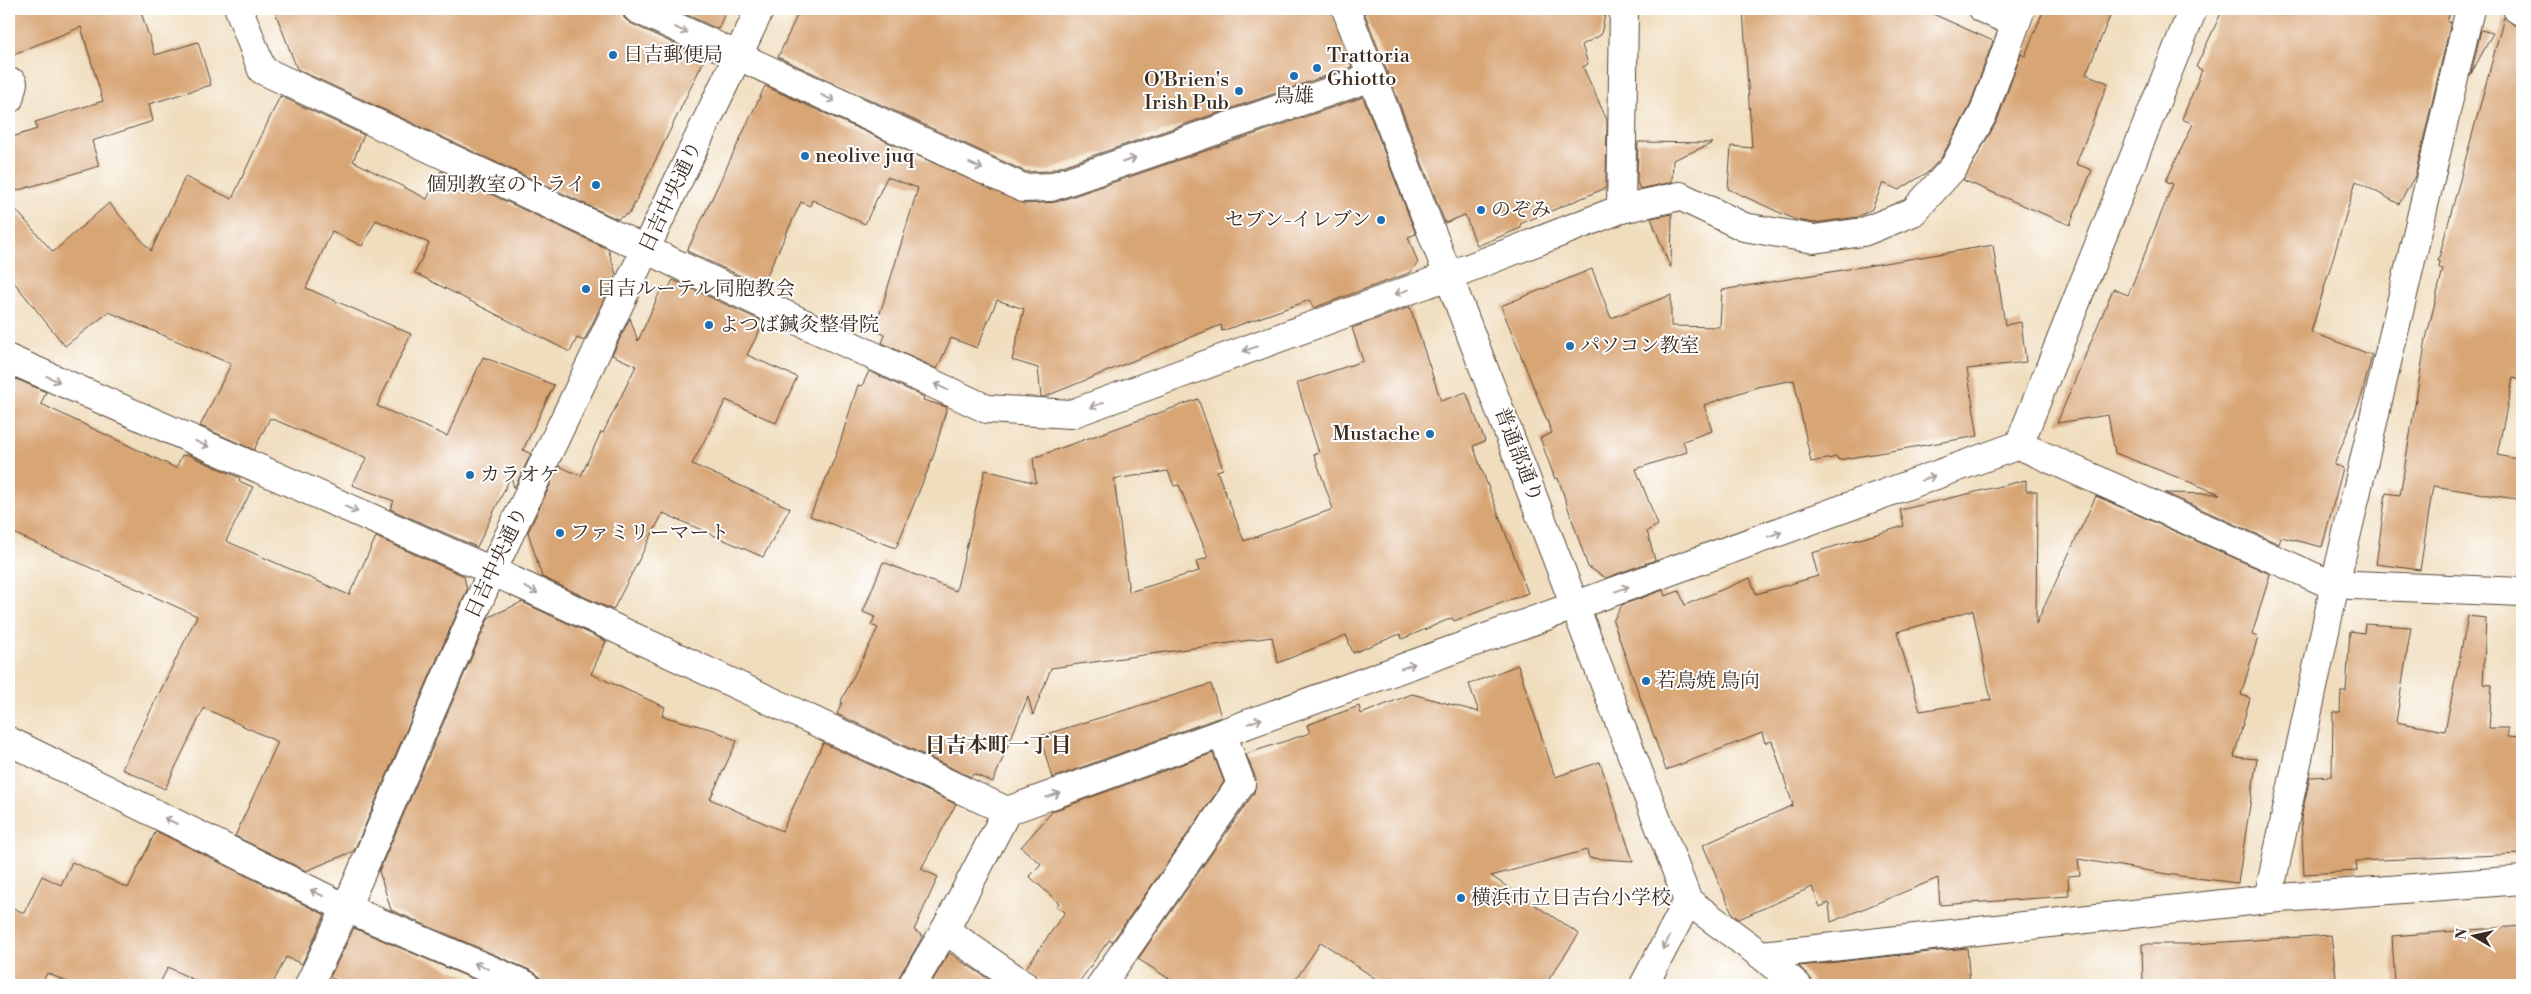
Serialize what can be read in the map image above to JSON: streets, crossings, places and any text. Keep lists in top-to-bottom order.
{
  "streets": {
    "street": ["日吉中央通り", "普通部通り"]
  },
  "districts": ["日吉本町一丁目"],
  "places": [
    "日吉郵便局",
    "Trattoria Ghiotto",
    "鳥雄",
    "O'Brien's Irish Pub",
    "neolive juq",
    "個別教室のトライ",
    "のぞみ",
    "セブン-イレブン",
    "日吉ルーテル同胞教会",
    "よつば鍼灸整骨院",
    "パソコン教室",
    "Mustache",
    "カラオケ",
    "ファミリーマート",
    "若鳥焼 鳥向",
    "横浜市立日吉台小学校"
  ],
  "north": "left"
}
